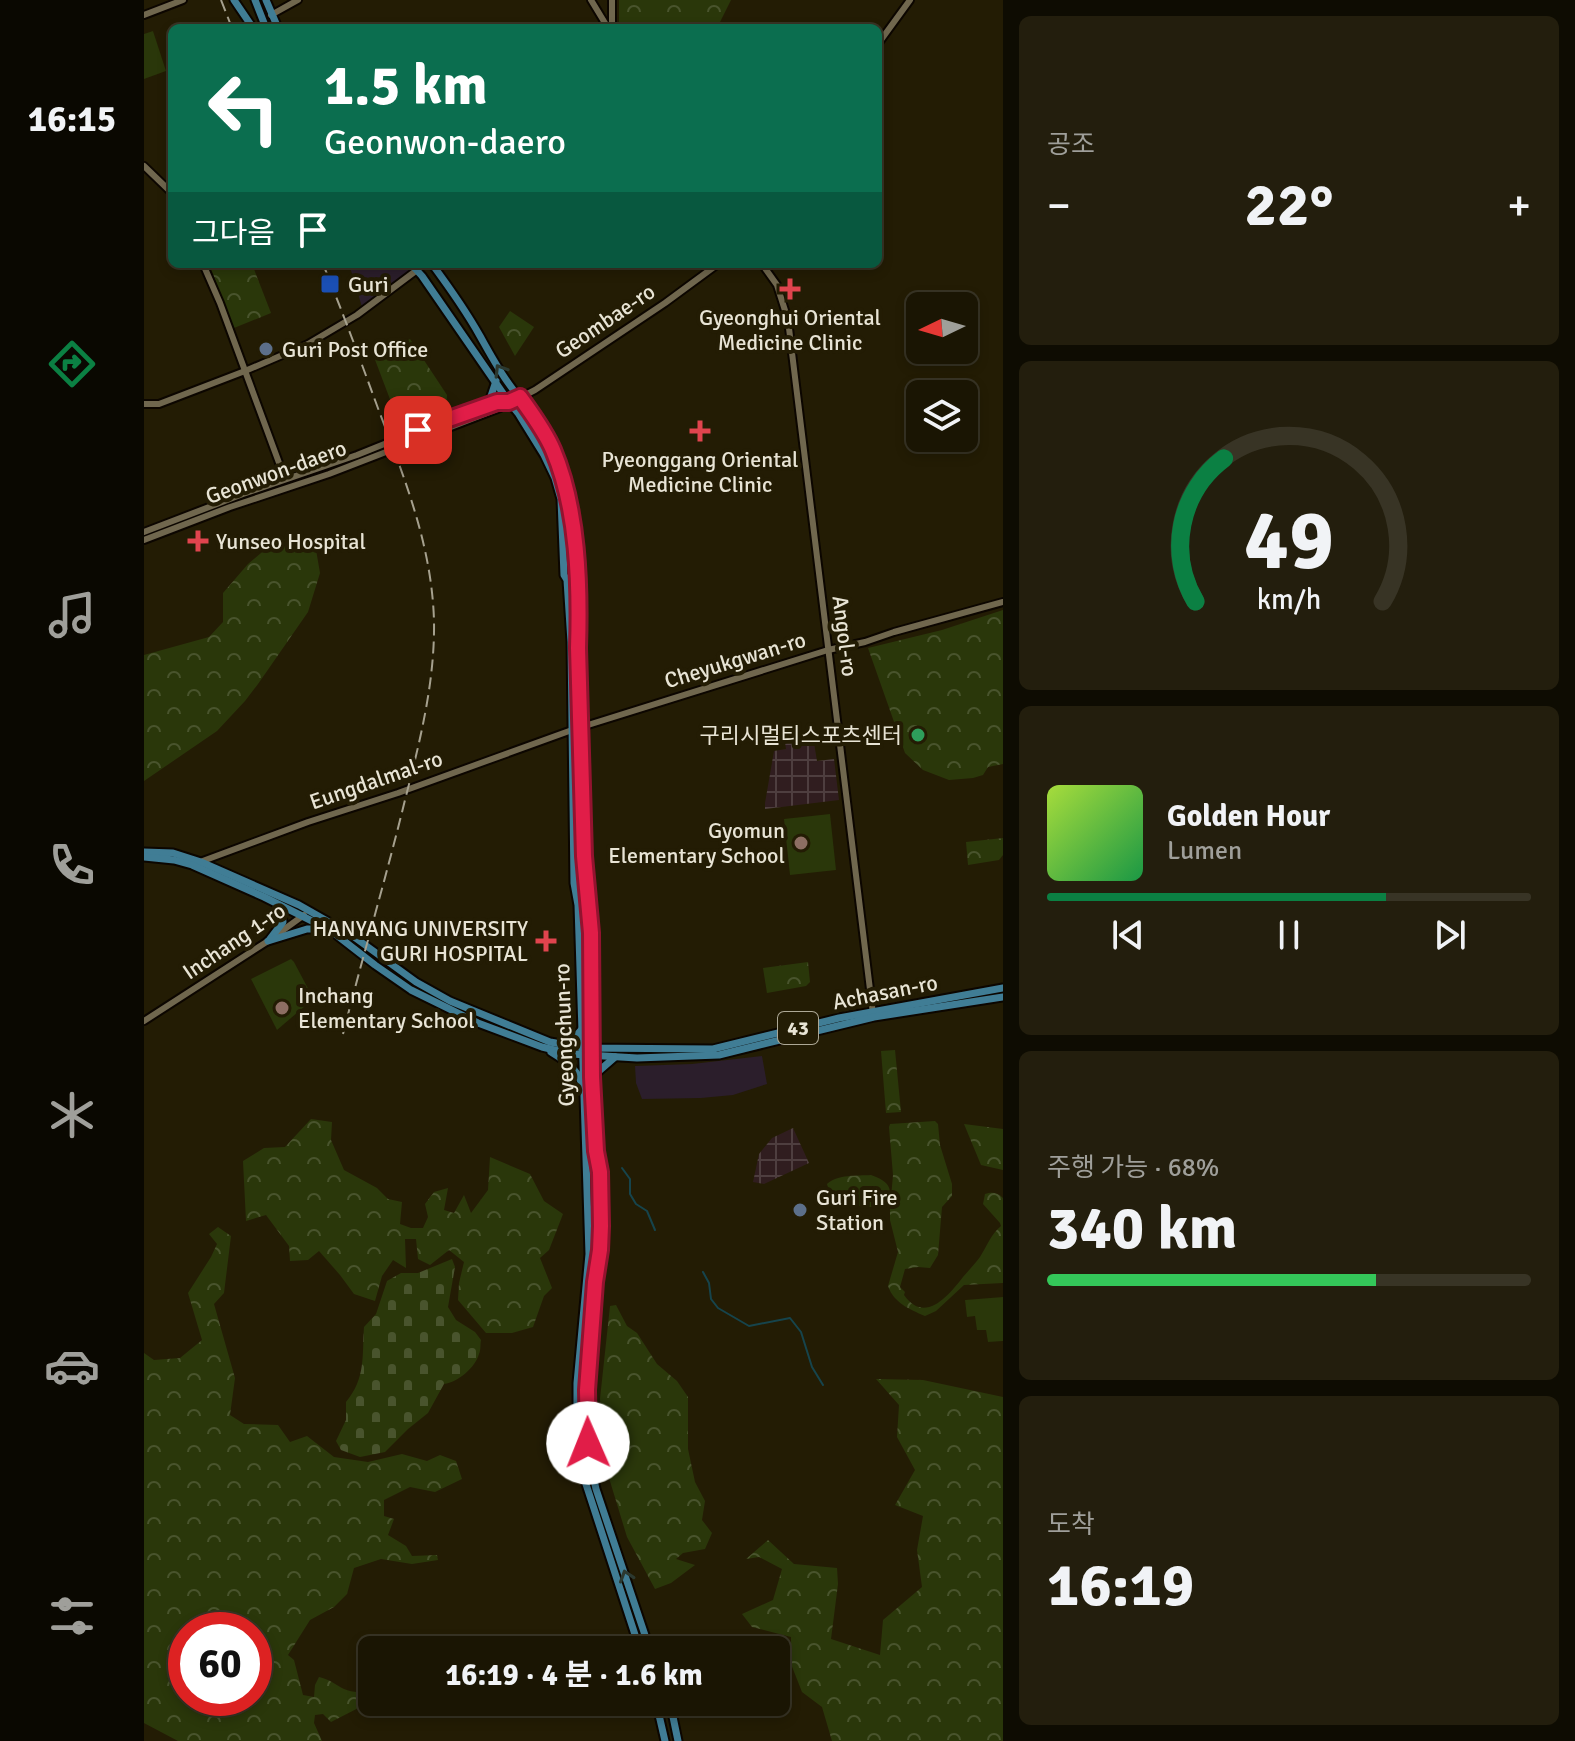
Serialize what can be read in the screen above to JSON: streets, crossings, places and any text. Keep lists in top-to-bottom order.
{
  "streets": {
    "main road": ["Achasan-ro", "43", "Gyeongchun-ro"],
    "street": [
      "Geombae-ro",
      "Geonwon-daero",
      "Angol-ro",
      "Cheyukgwan-ro",
      "Eungdalmal-ro",
      "Inchang 1-ro"
    ]
  },
  "crossings": [
    ["Geombae-ro", "Geonwon-daero"],
    ["Geombae-ro", "Gyeongchun-ro"],
    ["Geonwon-daero", "Gyeongchun-ro"],
    ["Angol-ro", "Cheyukgwan-ro"],
    ["Angol-ro", "Achasan-ro"],
    ["Cheyukgwan-ro", "Eungdalmal-ro"],
    ["Cheyukgwan-ro", "Gyeongchun-ro"],
    ["Eungdalmal-ro", "43"],
    ["Eungdalmal-ro", "Gyeongchun-ro"],
    ["Inchang 1-ro", "43"],
    ["Achasan-ro", "43"],
    ["Achasan-ro", "Gyeongchun-ro"],
    ["43", "Gyeongchun-ro"]
  ],
  "places": {
    "transit": ["Guri"],
    "health": [
      "Gyeonghui Oriental Medicine Clinic",
      "Pyeonggang Oriental Medicine Clinic",
      "Yunseo Hospital",
      "HANYANG UNIVERSITY GURI HOSPITAL"
    ],
    "other": [
      "Guri Post Office",
      "구리시멀티스포츠센터",
      "Gyomun Elementary School",
      "Inchang Elementary School",
      "Guri Fire Station"
    ]
  },
  "north": "left",
  "page": {
    "tabs": "16:15",
    "tile": [
      "공조",
      ["주행 가능 · 68%", "340 km"],
      ["도착", "16:19"]
    ],
    "turn": ["1.5 km", "Geonwon-daero"],
    "heat": ["−", "22°", "+"],
    "then": "그다음",
    "song": ["Golden Hour", "Lumen"],
    "limit": "60",
    "trip": "16:19 · 4 분 · 1.6 km",
    "gauge": ["49", "km/h"]
  }
}
